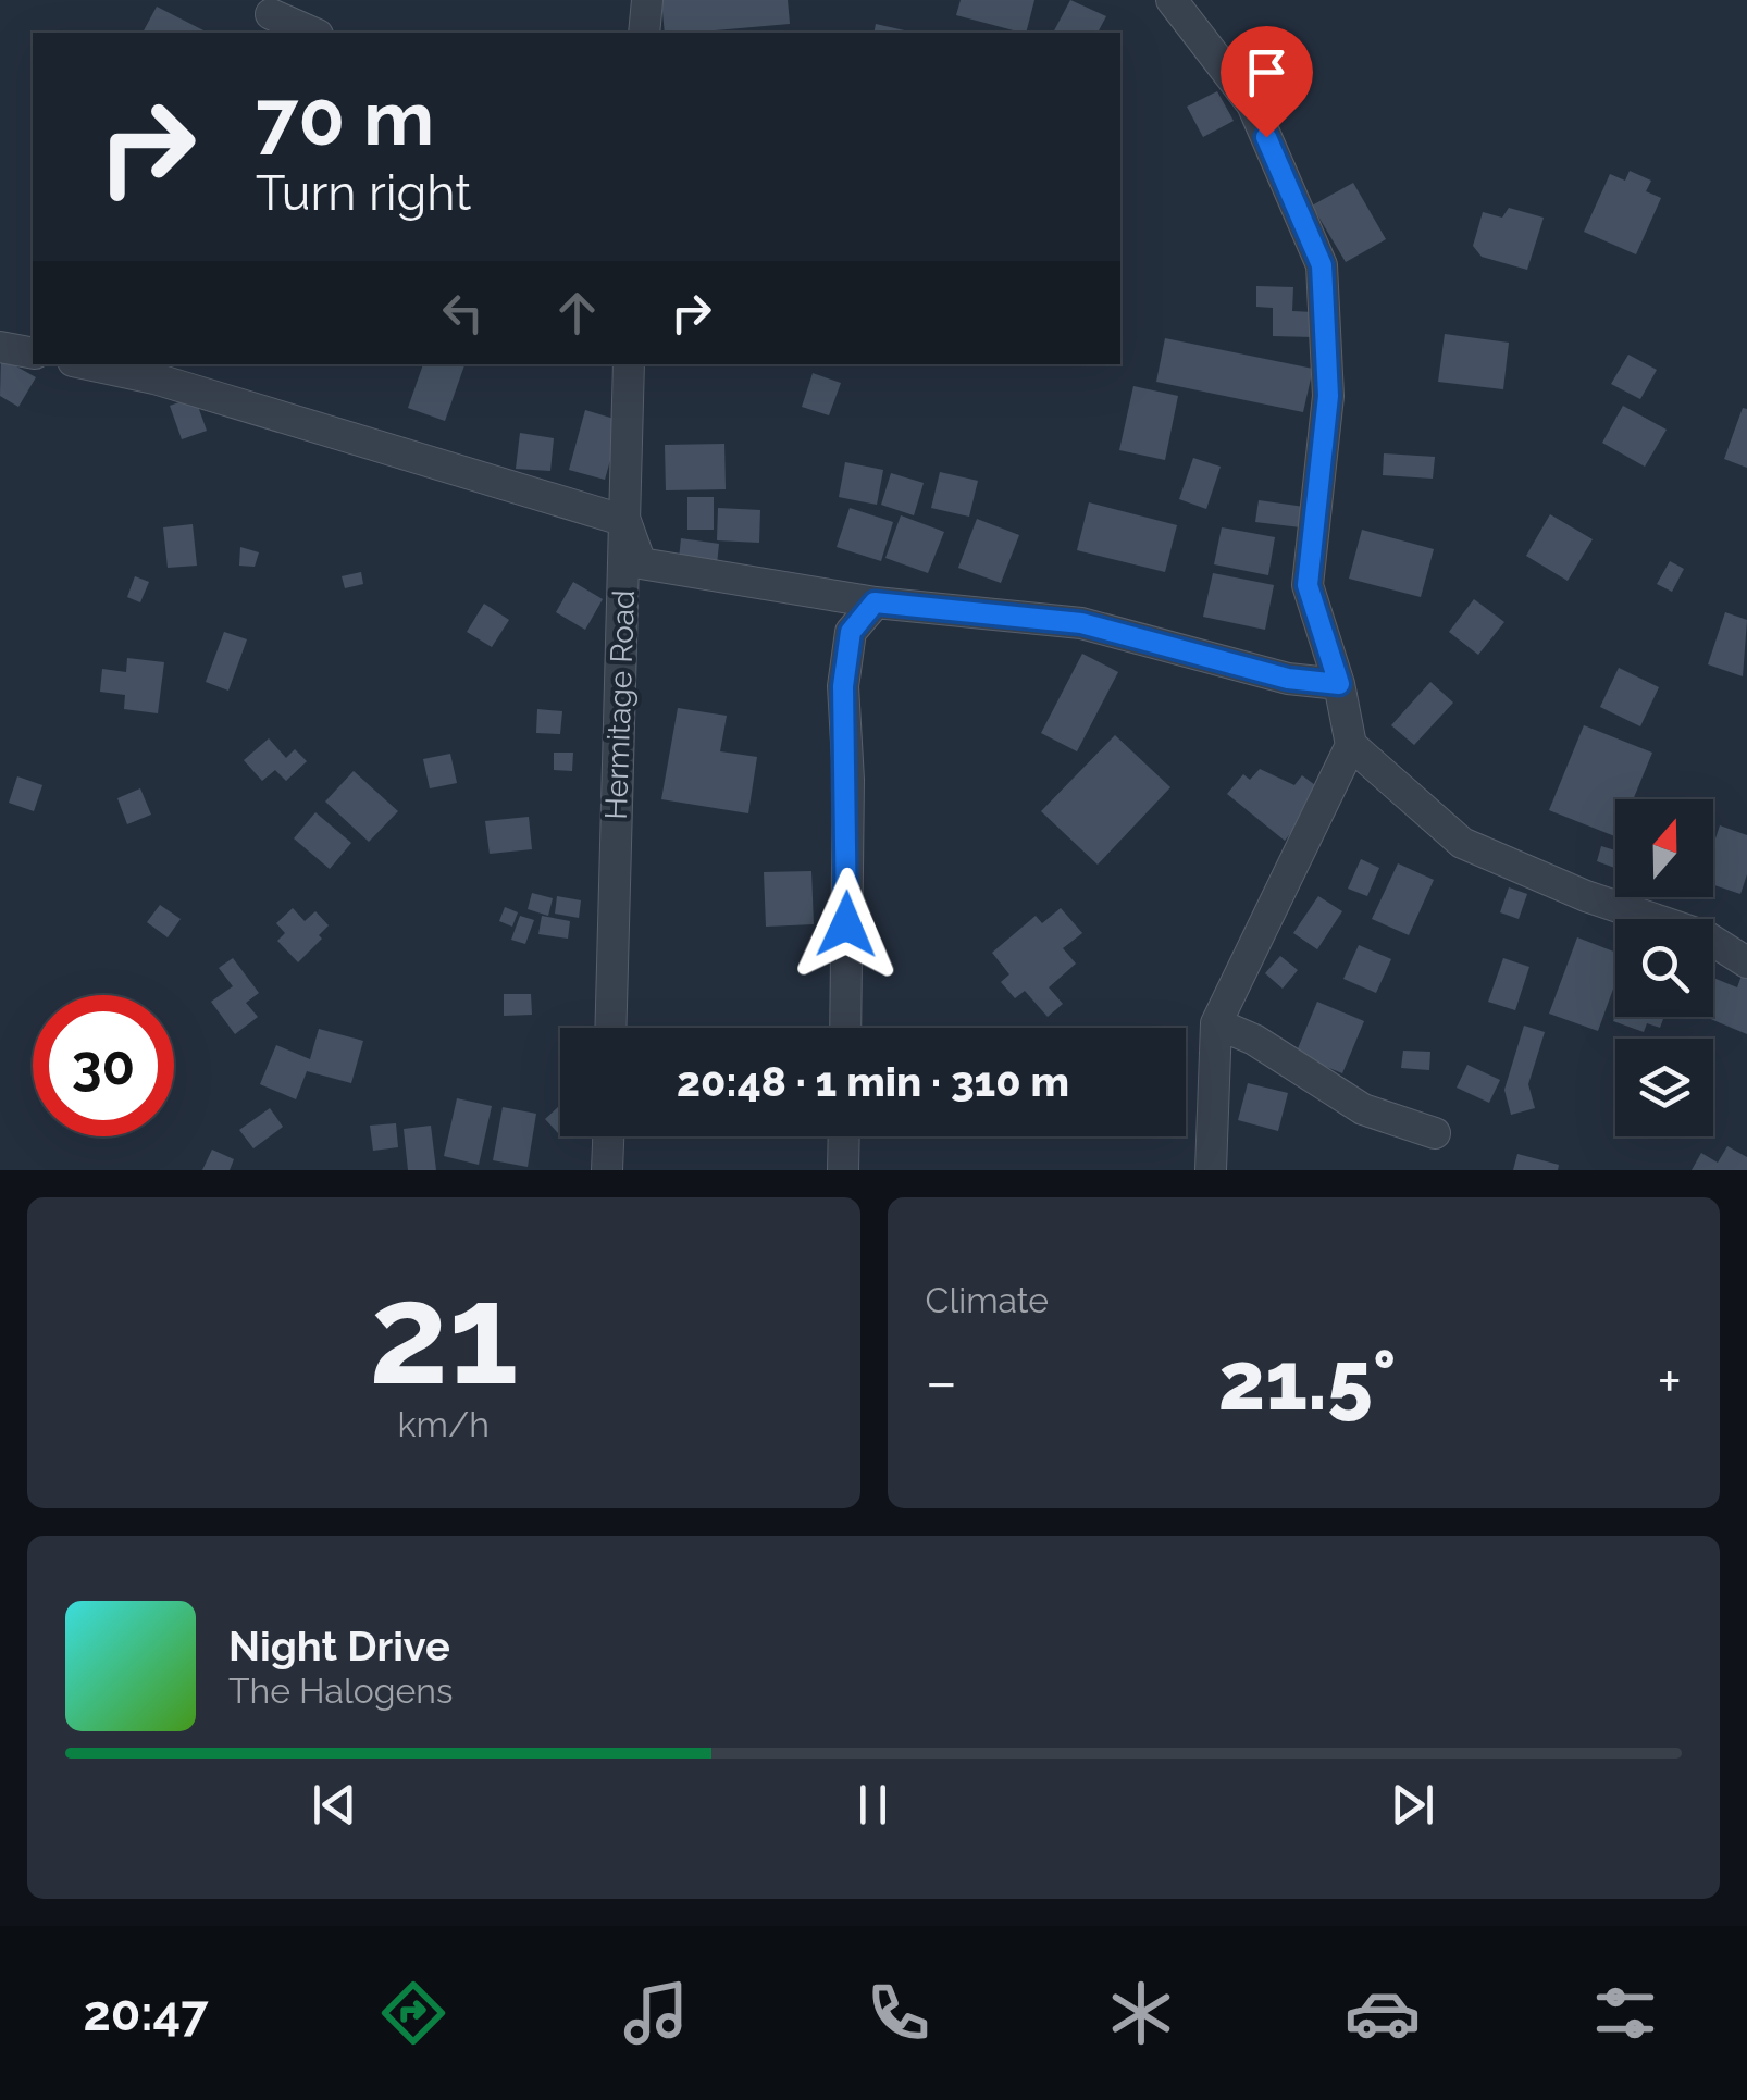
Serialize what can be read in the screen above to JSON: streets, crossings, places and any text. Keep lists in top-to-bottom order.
{
  "streets": {
    "street": ["Hermitage Road"]
  },
  "north": "top",
  "page": {
    "turn": ["70 m", "Turn right"],
    "limit": "30",
    "trip": "20:48 · 1 min · 310 m",
    "tile": [
      ["21", "km/h"],
      "Climate"
    ],
    "heat": ["−", "21.5°", "+"],
    "song": ["Night Drive", "The Halogens"],
    "tabs": "20:47"
  }
}
